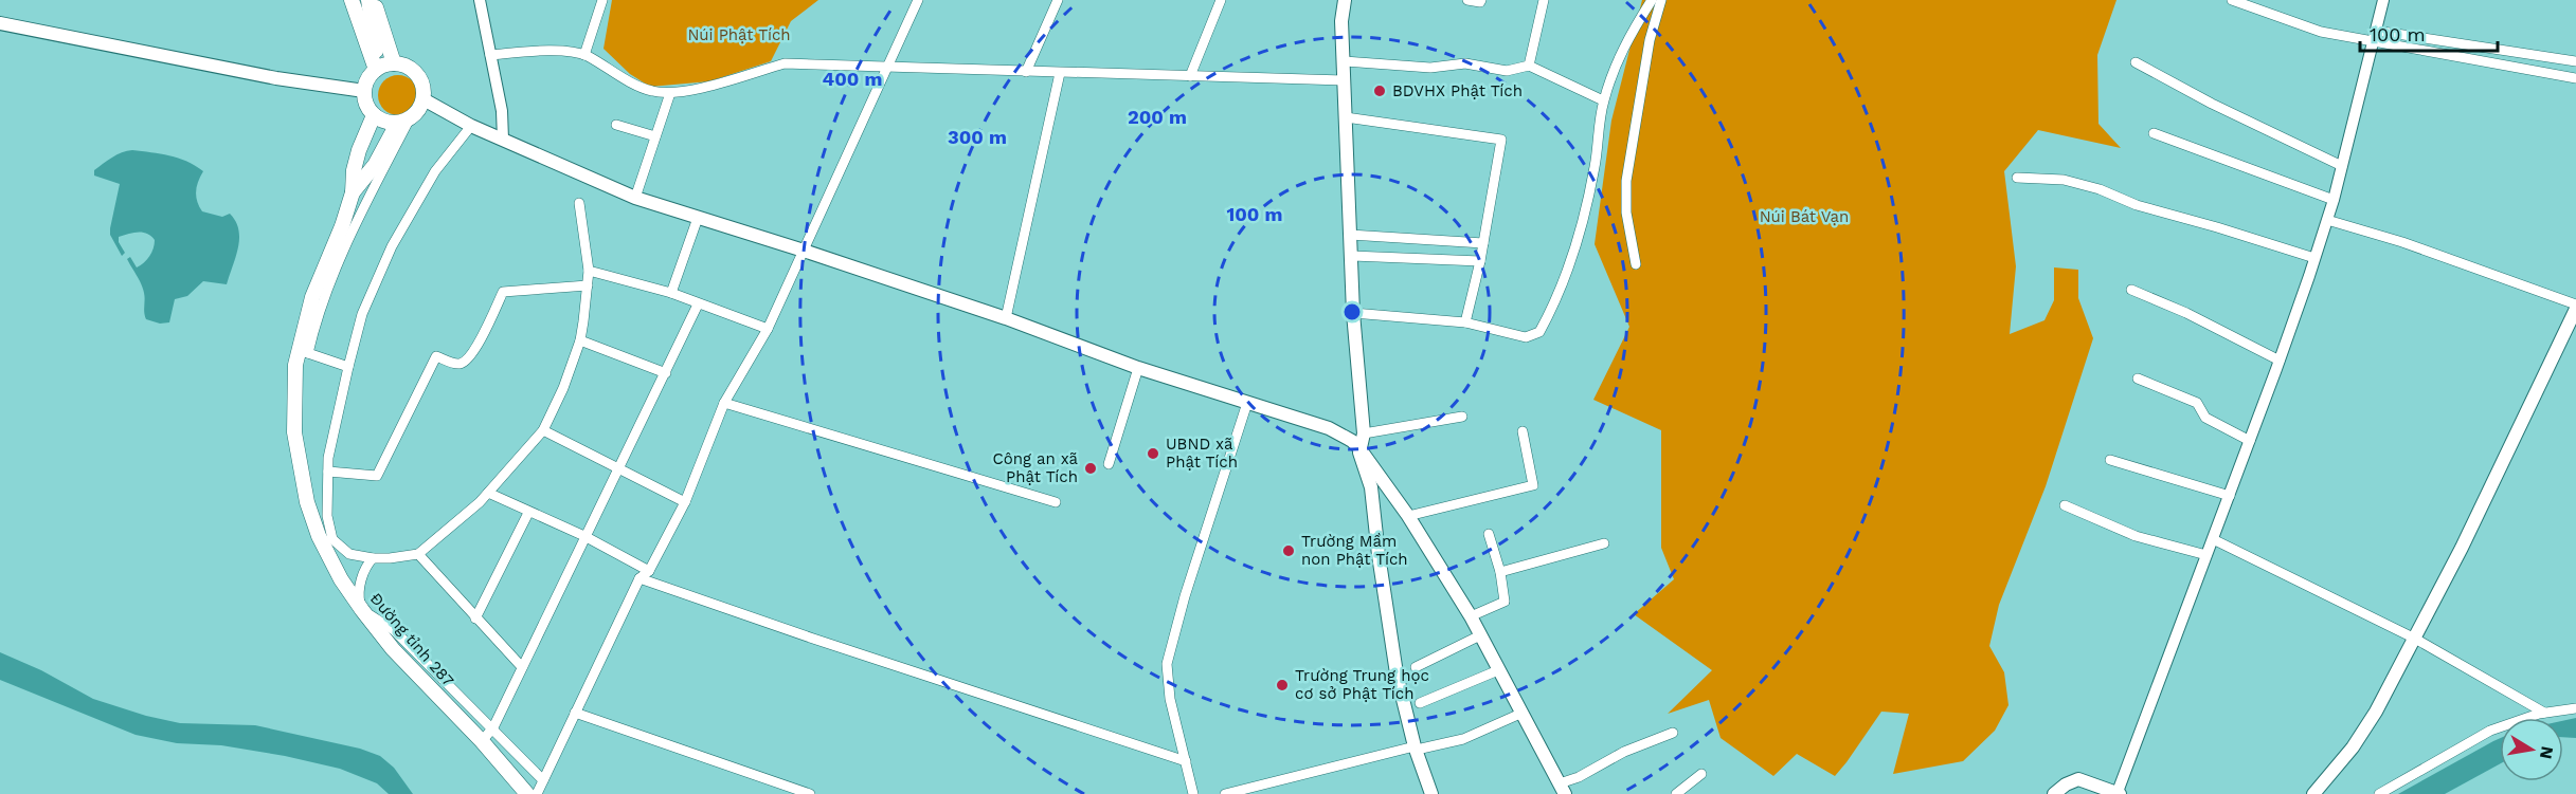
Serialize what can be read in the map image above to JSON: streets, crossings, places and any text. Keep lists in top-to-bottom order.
{
  "streets": {
    "main road": ["Đường tỉnh 287"]
  },
  "parks": ["Núi Phật Tích", "Núi Bát Vạn"],
  "places": [
    "BDVHX Phật Tích",
    "UBND xã Phật Tích",
    "Công an xã Phật Tích",
    "Trường Mầm non Phật Tích",
    "Trường Trung học cơ sở Phật Tích"
  ],
  "scale_bar": "100 m",
  "north": "right",
  "rings": [
    "400 m",
    "200 m",
    "300 m",
    "100 m"
  ]
}
